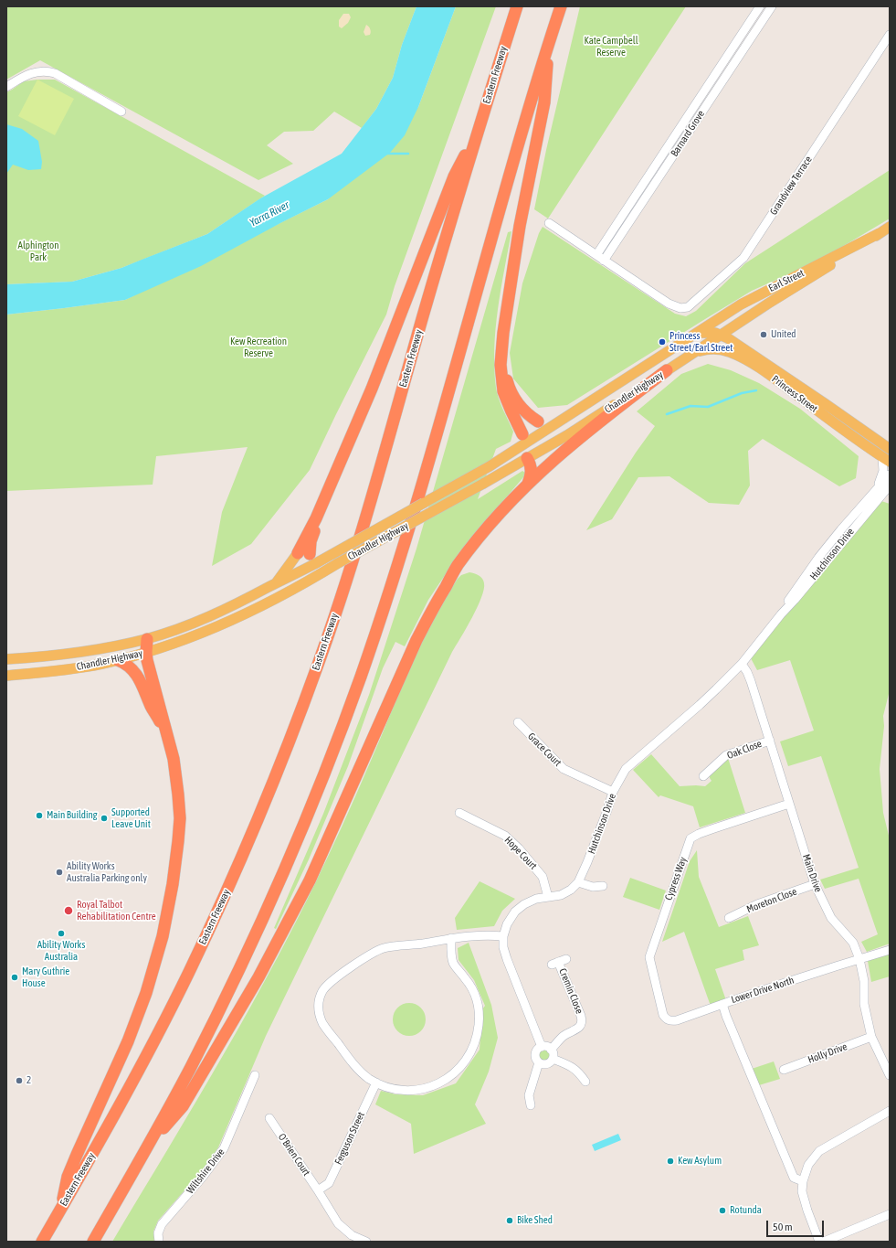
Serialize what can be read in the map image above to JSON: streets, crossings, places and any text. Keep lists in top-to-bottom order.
{
  "streets": {
    "highway": ["Eastern Freeway"],
    "main road": ["Earl Street", "Chandler Highway", "Princess Street"],
    "street": [
      "Barnard Grove",
      "Grandview Terrace",
      "Hutchinson Drive",
      "Grace Court",
      "Oak Close",
      "Hope Court",
      "Main Drive",
      "Cypress Way",
      "Moreton Close",
      "Lower Drive North",
      "Cremin Close",
      "Holly Drive",
      "Ferguson Street",
      "O'Brien Court",
      "Wiltshire Drive"
    ]
  },
  "crossings": [
    ["Barnard Grove", "Grandview Terrace"],
    ["Earl Street", "Chandler Highway"],
    ["Earl Street", "Princess Street"],
    ["Chandler Highway", "Princess Street"],
    ["Princess Street", "Hutchinson Drive"],
    ["Hutchinson Drive", "Grace Court"],
    ["Hutchinson Drive", "Hope Court"],
    ["Hutchinson Drive", "Main Drive"],
    ["Hutchinson Drive", "Cremin Close"],
    ["Oak Close", "Main Drive"],
    ["Main Drive", "Cypress Way"],
    ["Main Drive", "Moreton Close"],
    ["Main Drive", "Lower Drive North"],
    ["Main Drive", "Holly Drive"],
    ["Cypress Way", "Lower Drive North"],
    ["Ferguson Street", "O'Brien Court"]
  ],
  "water": ["Yarra River"],
  "parks": ["Kate Campbell Reserve", "Alphington Park", "Kew Recreation Reserve"],
  "places": [
    "United",
    "Princess Street/Earl Street",
    "Main Building",
    "Supported Leave Unit",
    "Ability Works Australia Parking only",
    "Royal Talbot Rehabilitation Centre",
    "Ability Works Australia",
    "Mary Guthrie House",
    "2",
    "Kew Asylum",
    "Rotunda",
    "Bike Shed"
  ],
  "scale_bar": "50 m"
}
